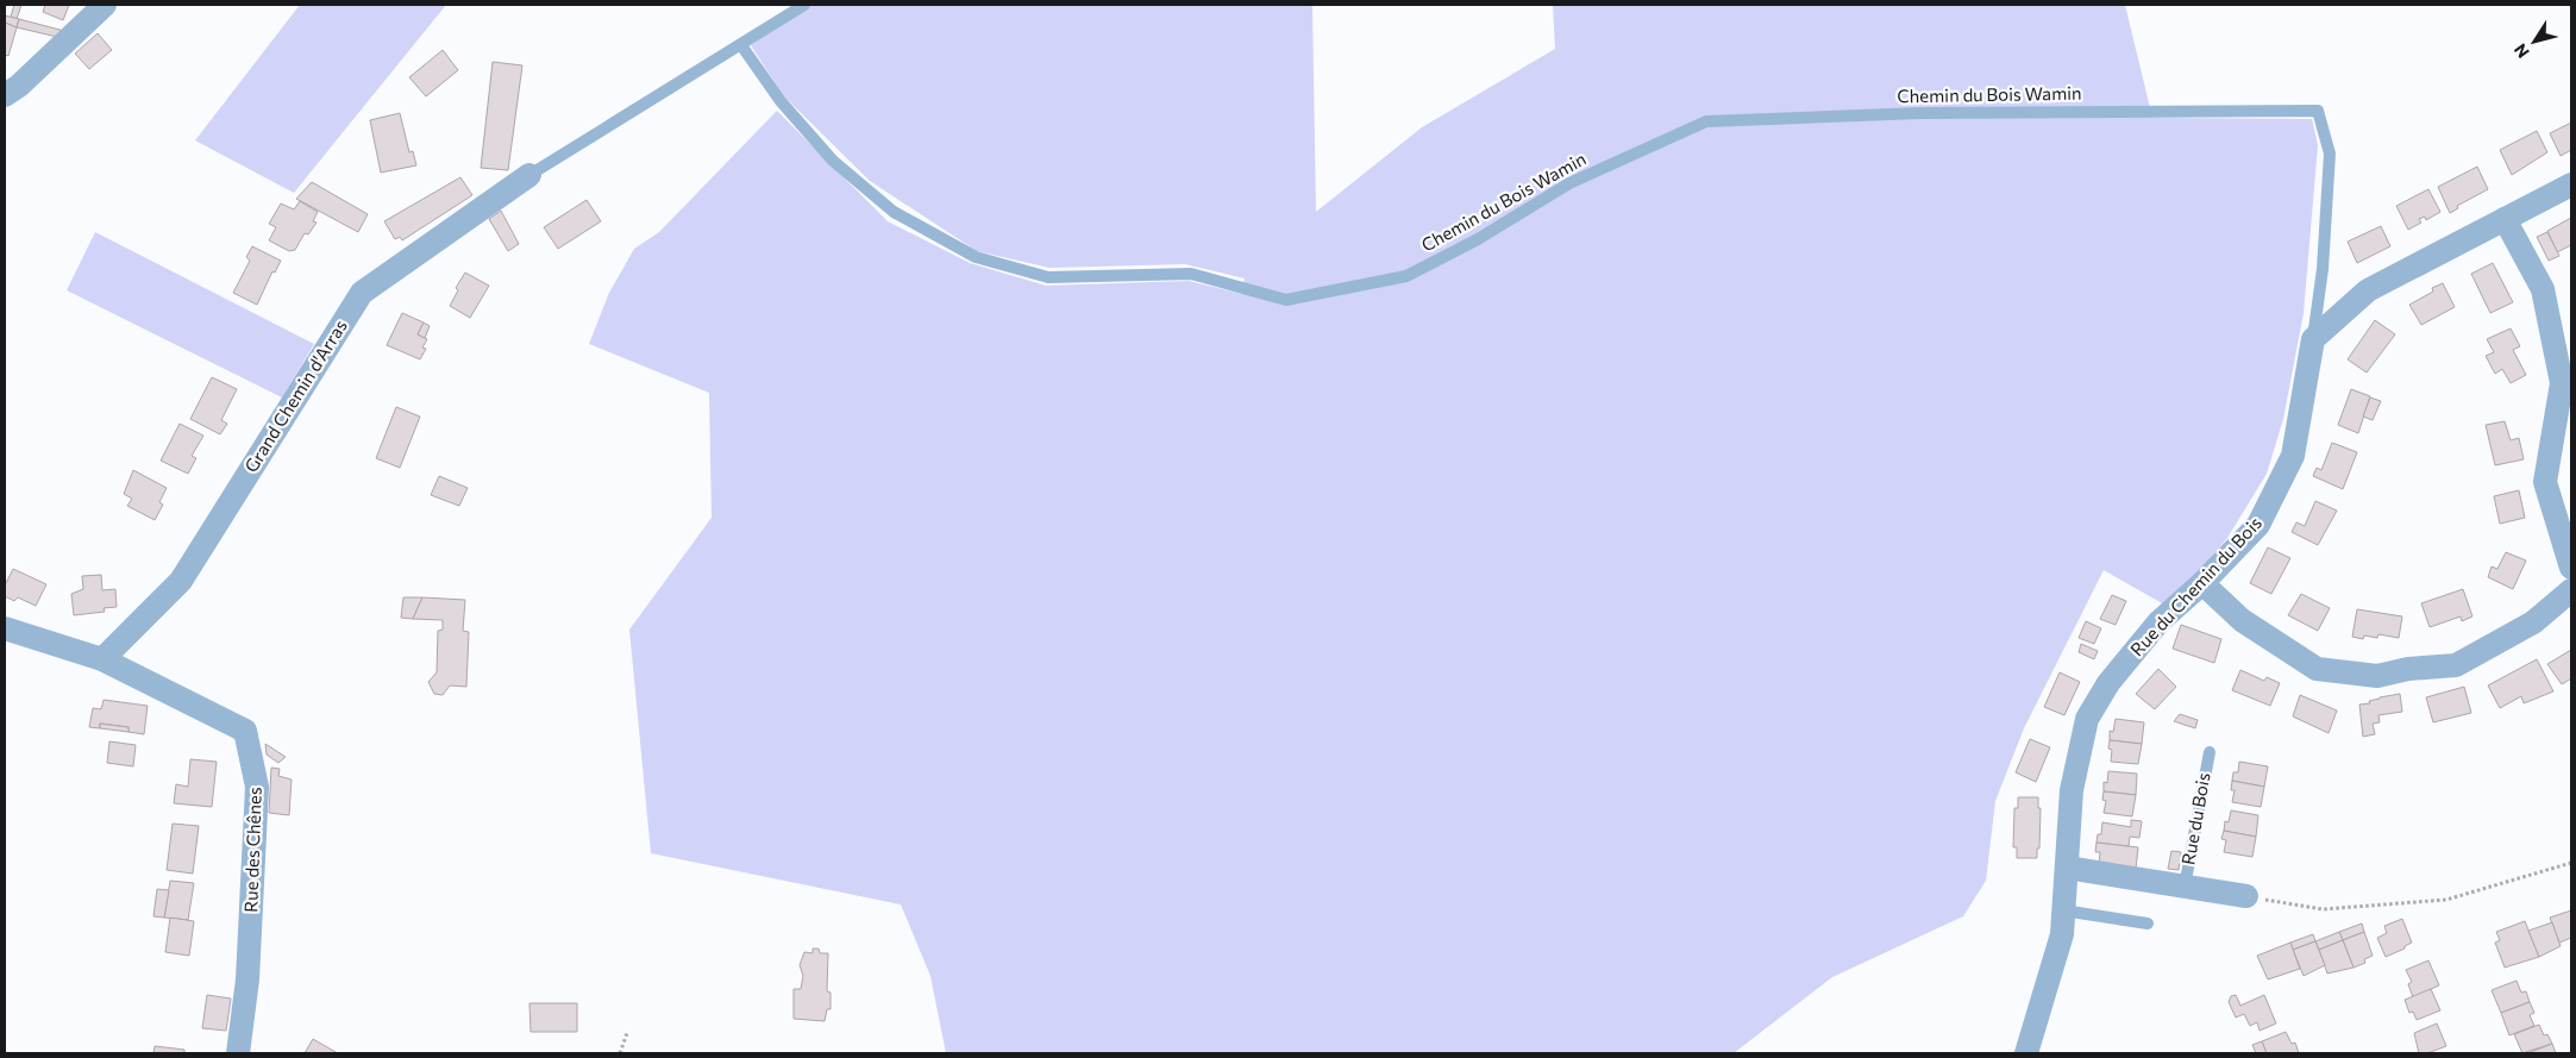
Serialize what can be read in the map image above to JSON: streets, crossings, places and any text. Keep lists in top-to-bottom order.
{
  "streets": {
    "street": [
      "Grand Chemin d'Arras",
      "Rue du Chemin du Bois",
      "Rue du Bois",
      "Rue des Chênes"
    ],
    "lane": ["Chemin du Bois Wamin"]
  },
  "crossings": [
    ["Chemin du Bois Wamin", "Rue du Chemin du Bois"],
    ["Grand Chemin d'Arras", "Rue des Chênes"],
    ["Rue du Chemin du Bois", "Rue du Bois"]
  ],
  "north": "bottom left"
}
